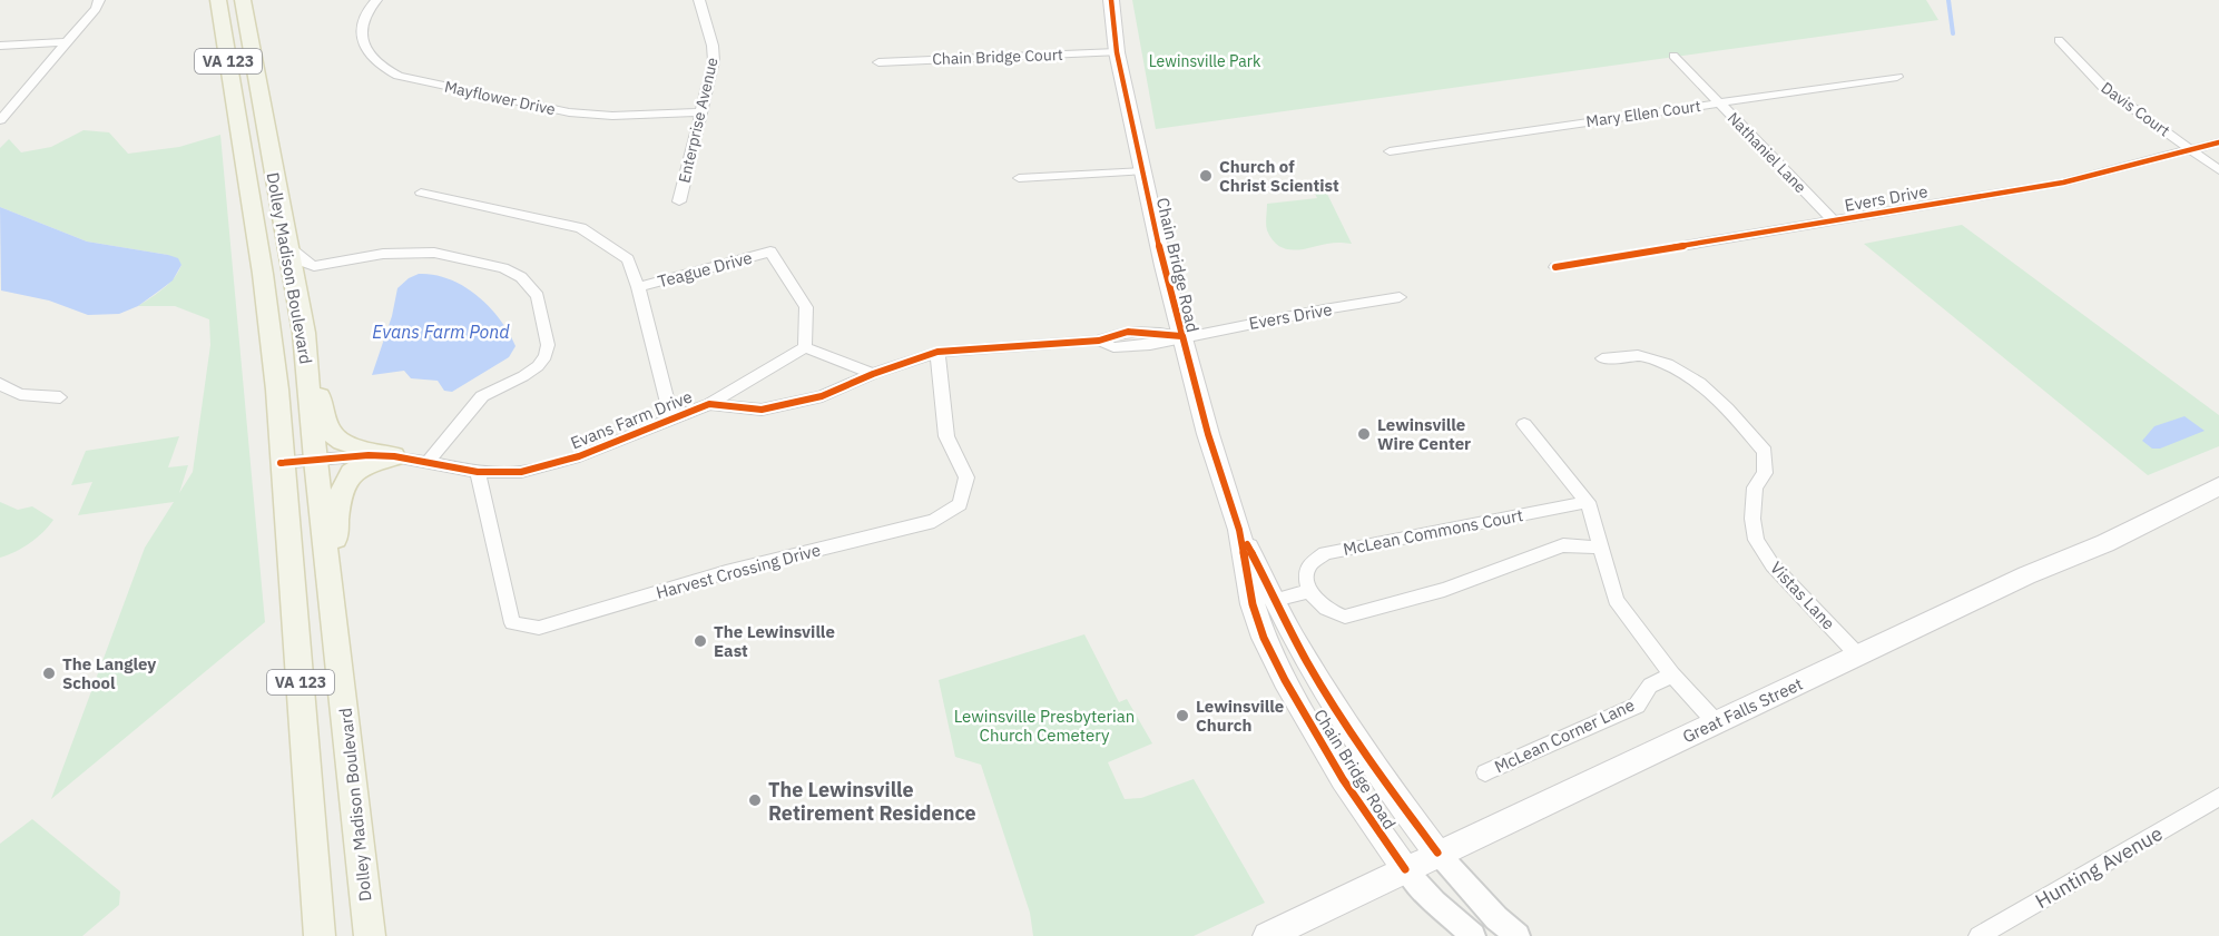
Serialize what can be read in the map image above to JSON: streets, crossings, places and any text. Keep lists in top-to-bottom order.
{
  "streets": {
    "main road": [
      "VA 123",
      "Chain Bridge Road",
      "Dolley Madison Boulevard",
      "Great Falls Street"
    ],
    "street": [
      "Chain Bridge Court",
      "Mayflower Drive",
      "Davis Court",
      "Mary Ellen Court",
      "Enterprise Avenue",
      "Nathaniel Lane",
      "Evers Drive",
      "Teague Drive",
      "Evans Farm Drive",
      "McLean Commons Court",
      "Harvest Crossing Drive",
      "Vistas Lane",
      "McLean Corner Lane",
      "Hunting Avenue"
    ]
  },
  "crossings": [
    ["Chain Bridge Court", "Chain Bridge Road"],
    ["Mayflower Drive", "Enterprise Avenue"],
    ["Davis Court", "Evers Drive"],
    ["Mary Ellen Court", "Nathaniel Lane"],
    ["Nathaniel Lane", "Evers Drive"],
    ["Evers Drive", "Chain Bridge Road"],
    ["Evers Drive", "Evans Farm Drive"],
    ["Chain Bridge Road", "Evans Farm Drive"],
    ["Chain Bridge Road", "Great Falls Street"],
    ["Dolley Madison Boulevard", "Evans Farm Drive"],
    ["Teague Drive", "Evans Farm Drive"],
    ["Evans Farm Drive", "Harvest Crossing Drive"],
    ["Vistas Lane", "Great Falls Street"]
  ],
  "water": ["Evans Farm Pond"],
  "parks": ["Lewinsville Park", "Lewinsville Presbyterian Church Cemetery"],
  "places": [
    "Church of Christ Scientist",
    "Lewinsville Wire Center",
    "The Lewinsville East",
    "The Langley School",
    "Lewinsville Church",
    "The Lewinsville Retirement Residence"
  ]
}
